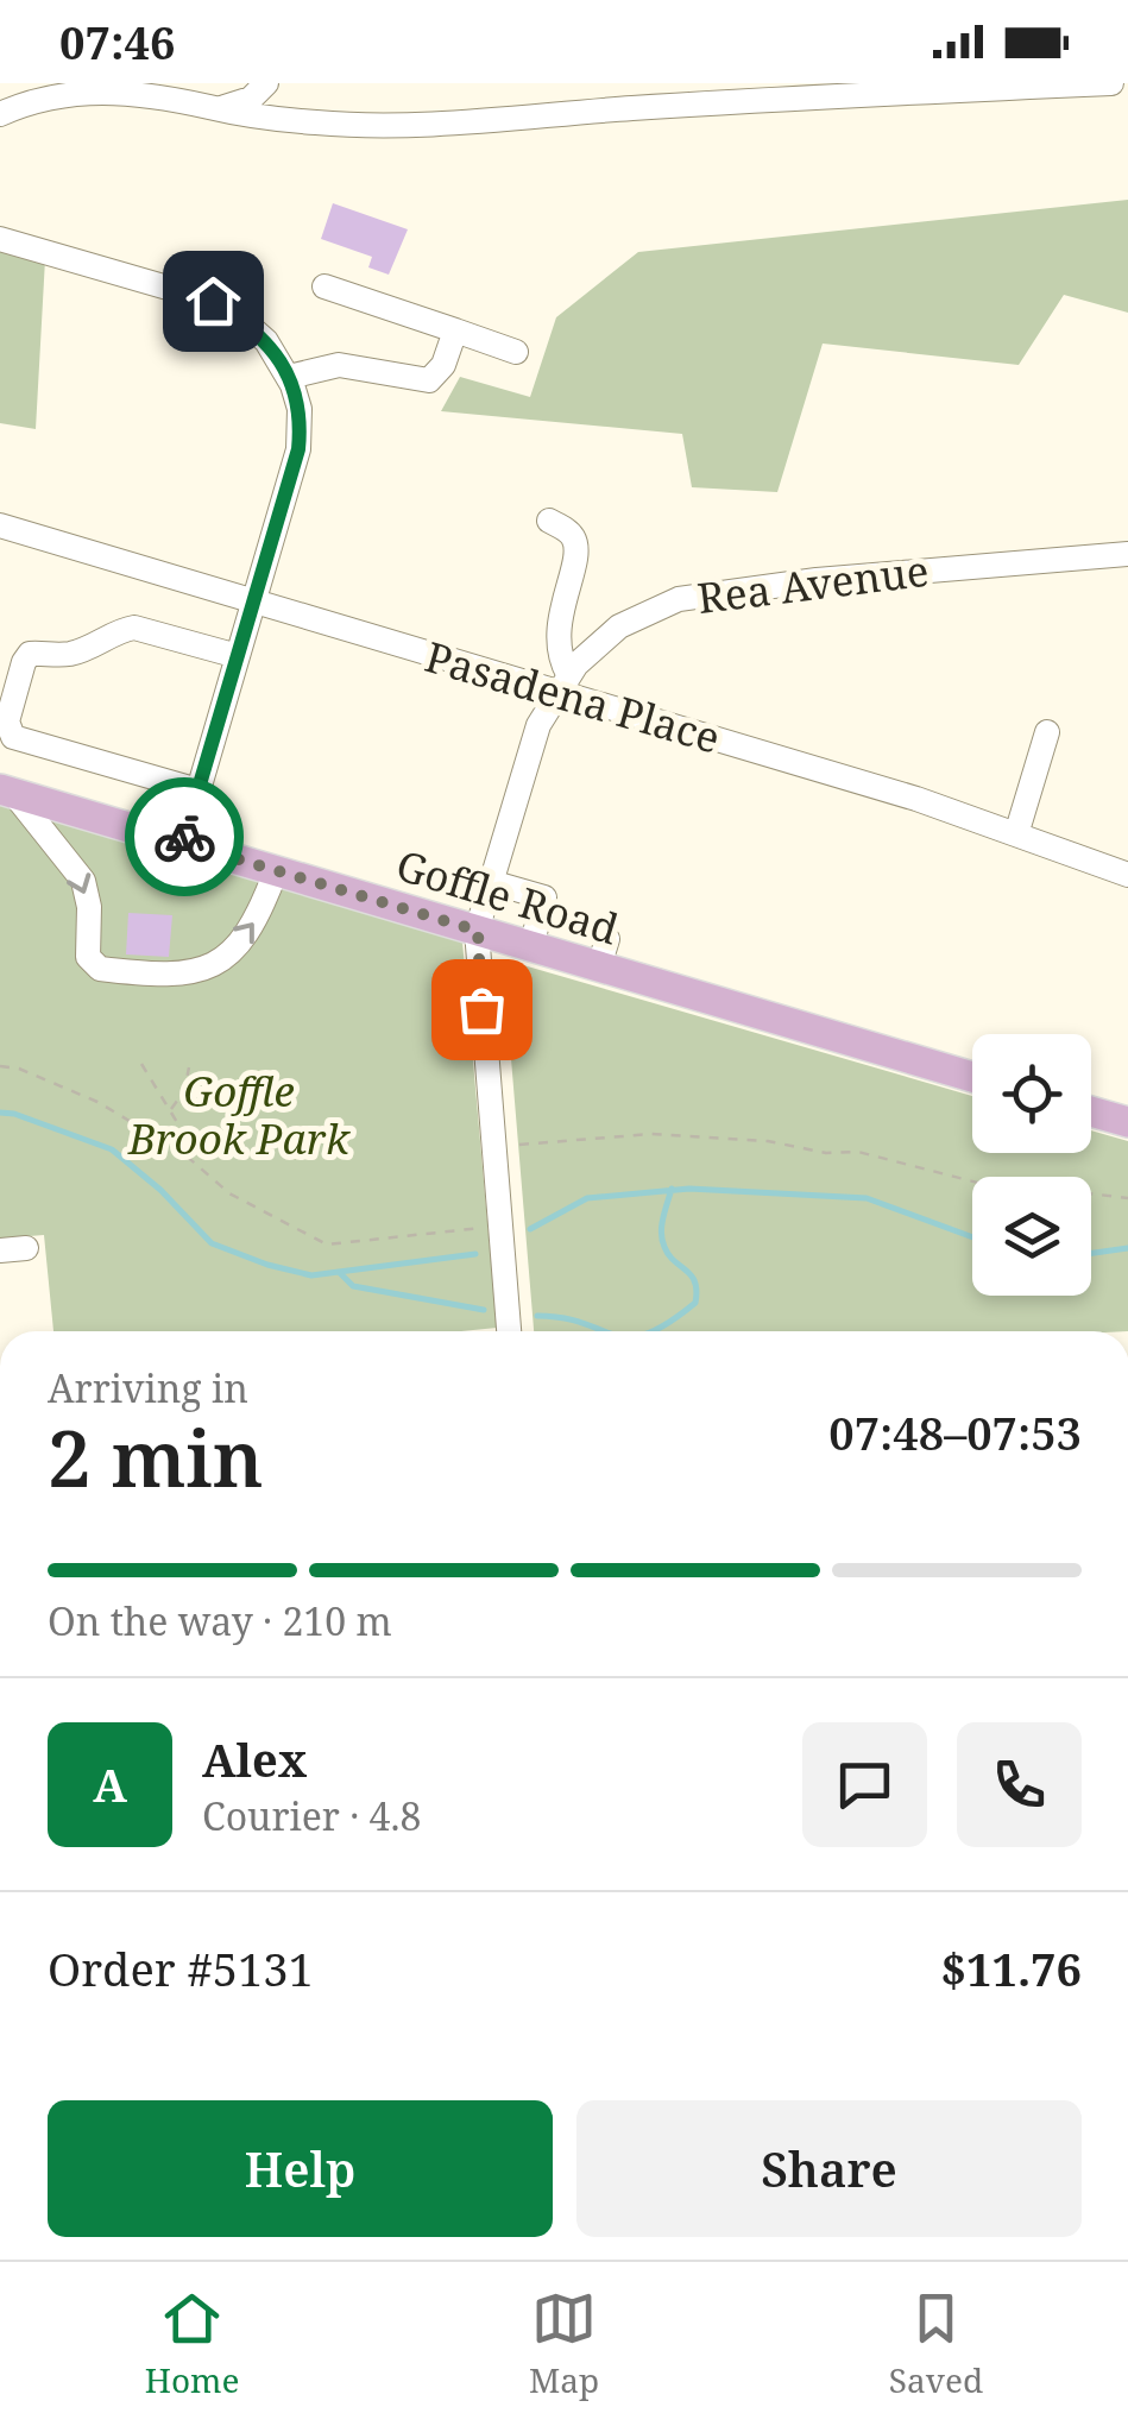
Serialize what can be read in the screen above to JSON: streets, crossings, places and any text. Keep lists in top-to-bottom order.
{
  "streets": {
    "main road": ["Goffle Road"],
    "street": ["Rea Avenue", "Pasadena Place"]
  },
  "crossings": [
    ["Rea Avenue", "Pasadena Place"],
    ["Rea Avenue", "Goffle Road"]
  ],
  "parks": ["Goffle Brook Park"],
  "page": {
    "status": "07:46",
    "heading": ["2 min", "Arriving in", "07:48–07:53"],
    "panel": [
      "Alex",
      "Courier · 4.8",
      "Order #5131",
      "$11.76"
    ],
    "bar": "On the way · 210 m",
    "round": "A",
    "buttons": ["Help", "Share"],
    "tabs": ["Home", "Map", "Saved"]
  }
}
